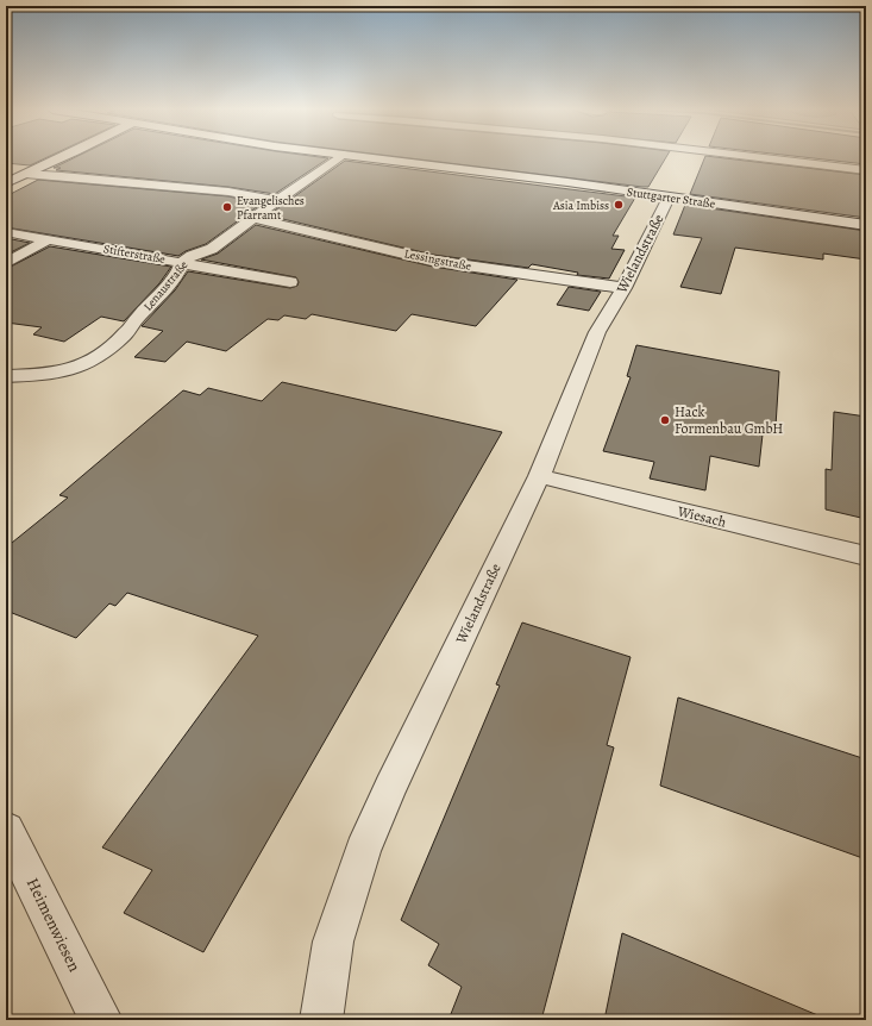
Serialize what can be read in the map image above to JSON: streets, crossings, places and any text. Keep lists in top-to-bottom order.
{
  "streets": {
    "main road": ["Stuttgarter Straße"],
    "street": [
      "Stifterstraße",
      "Wielandstraße",
      "Lessingstraße",
      "Lenaustraße",
      "Wiesach",
      "Heimenwiesen"
    ]
  },
  "crossings": [
    ["Stuttgarter Straße", "Wielandstraße"],
    ["Stifterstraße", "Lenaustraße"],
    ["Wielandstraße", "Lessingstraße"],
    ["Wielandstraße", "Wiesach"],
    ["Lessingstraße", "Lenaustraße"]
  ],
  "places": ["Asia Imbiss", "Evangelisches Pfarramt", "Hack Formenbau GmbH"]
}
